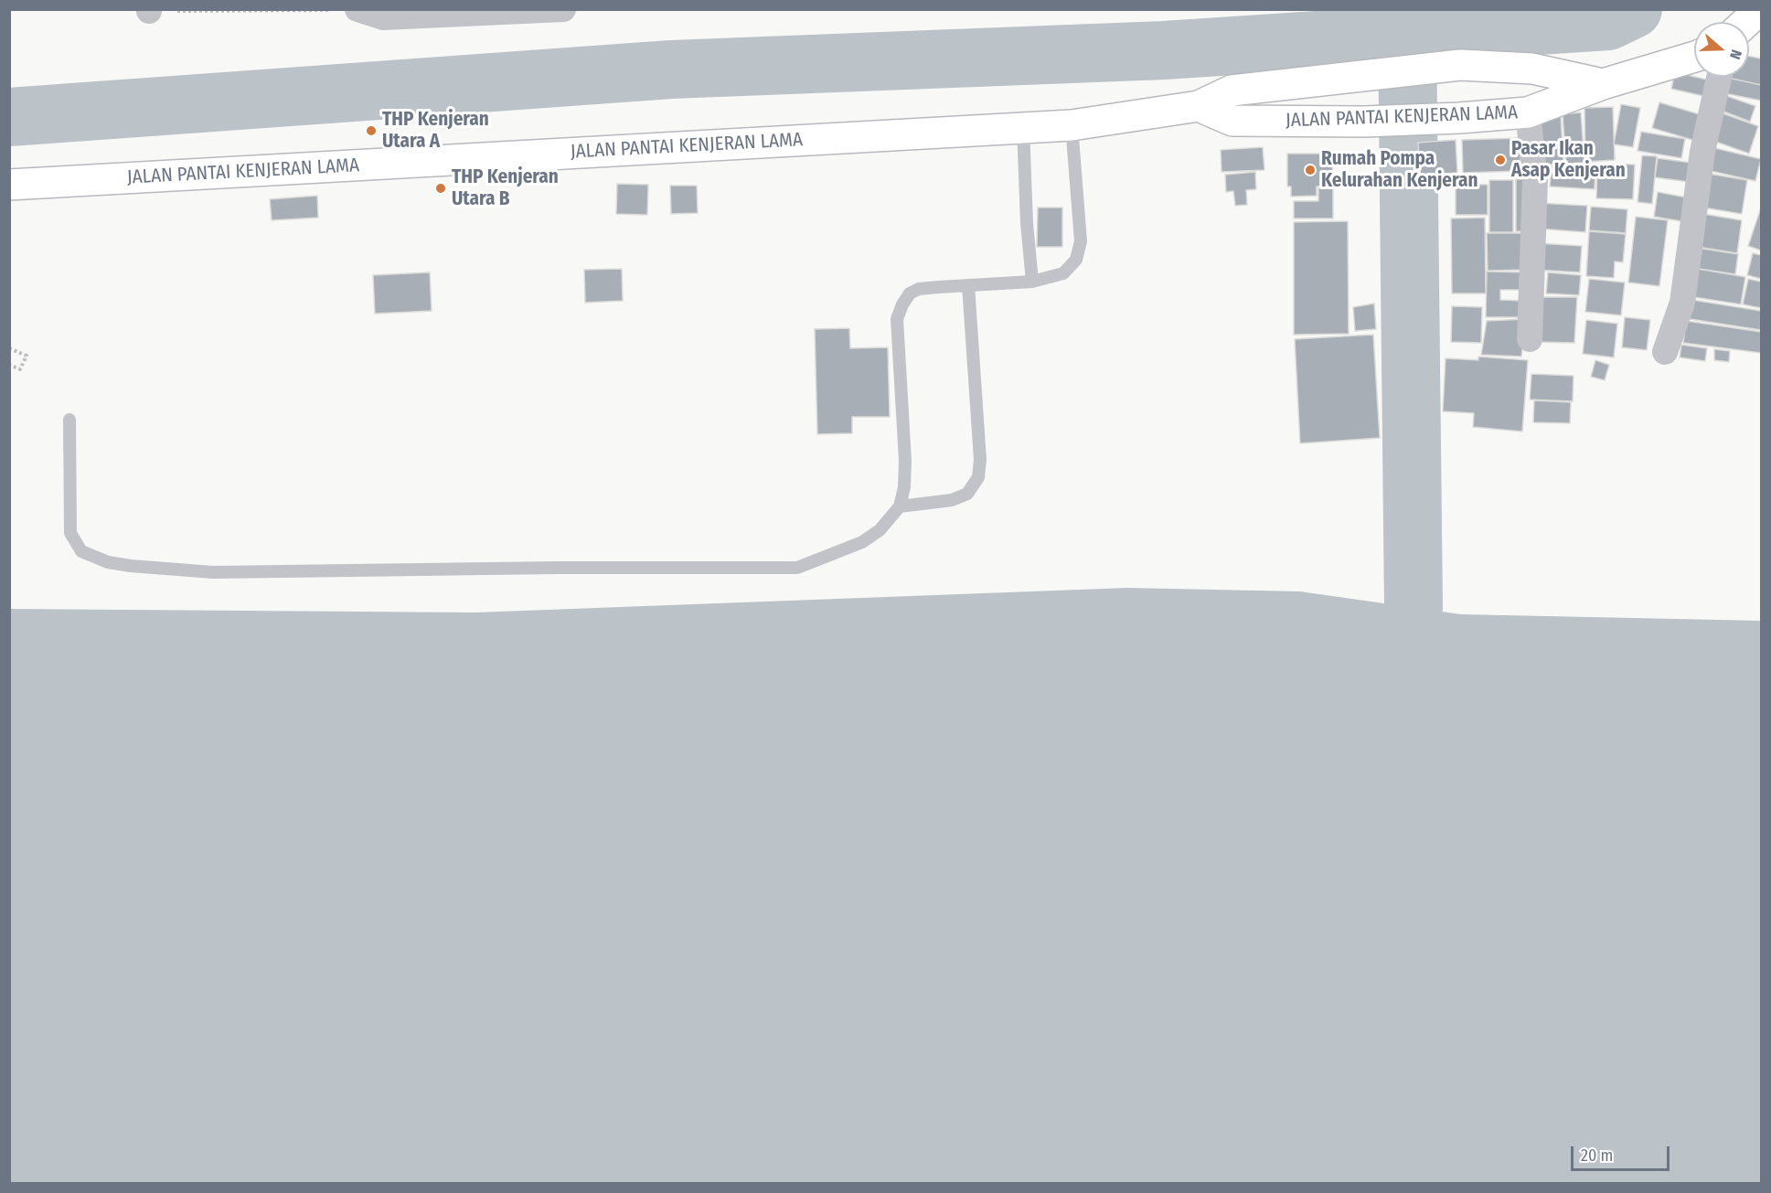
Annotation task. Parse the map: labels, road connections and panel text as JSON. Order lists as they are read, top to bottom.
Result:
{
  "streets": {
    "main road": ["JALAN PANTAI KENJERAN LAMA"]
  },
  "places": [
    "THP Kenjeran Utara A",
    "Pasar Ikan Asap Kenjeran",
    "Rumah Pompa Kelurahan Kenjeran",
    "THP Kenjeran Utara B"
  ],
  "scale_bar": "20 m",
  "north": "right"
}
